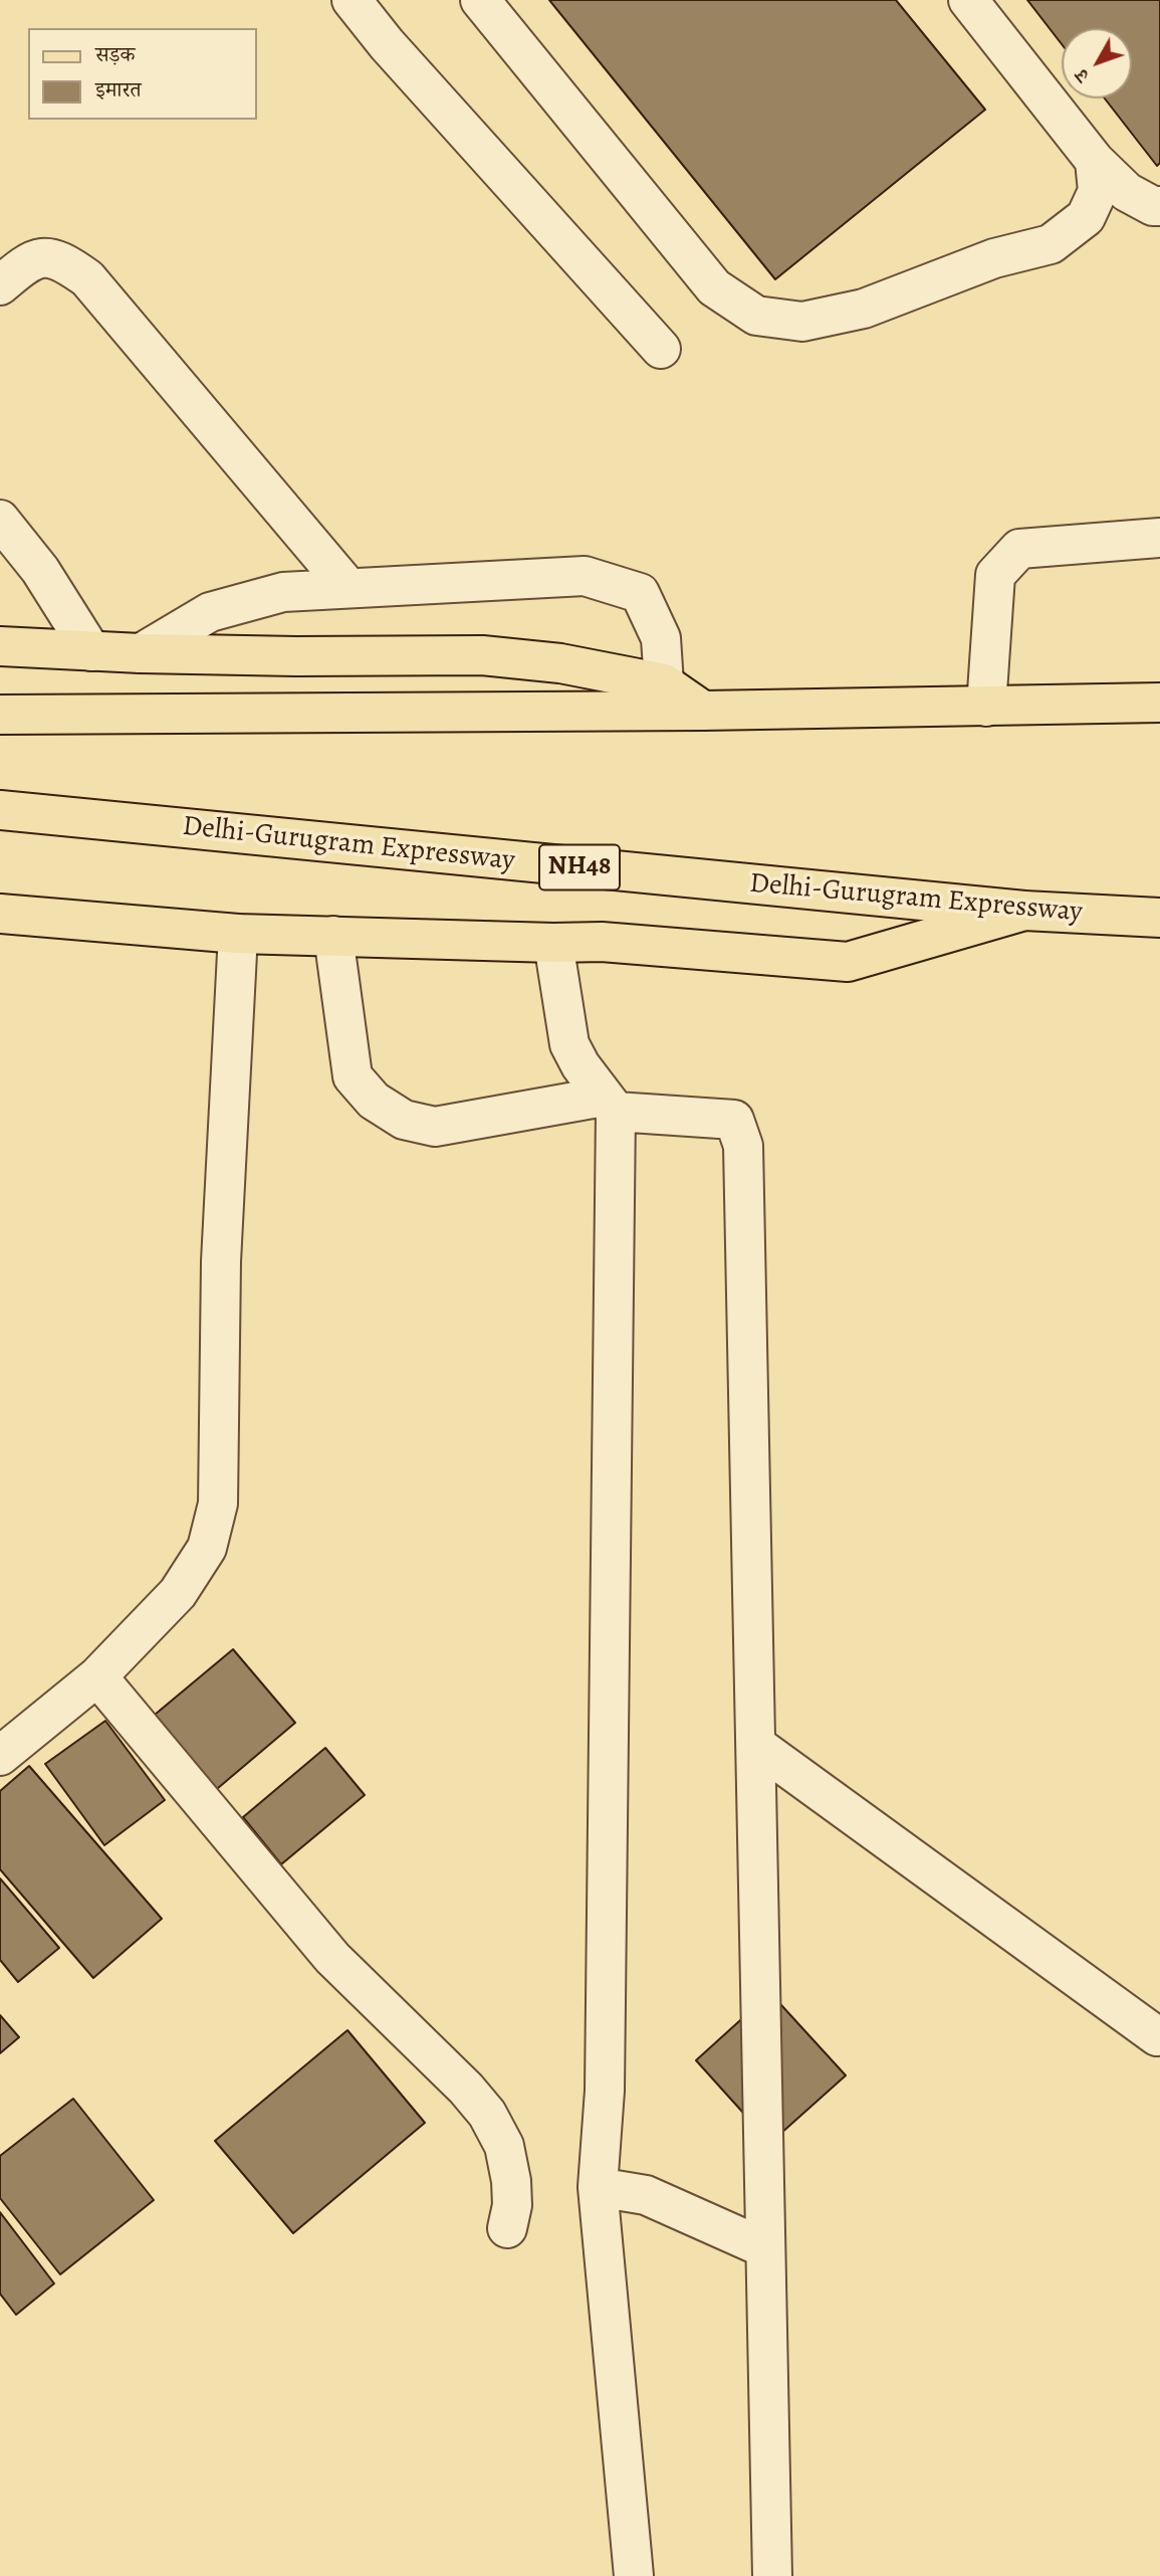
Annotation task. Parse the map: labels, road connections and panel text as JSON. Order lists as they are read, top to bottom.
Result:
{
  "streets": {
    "main road": ["Delhi-Gurugram Expressway", "NH48"]
  },
  "legend": ["सड़क", "इमारत"],
  "north": "bottom left"
}
